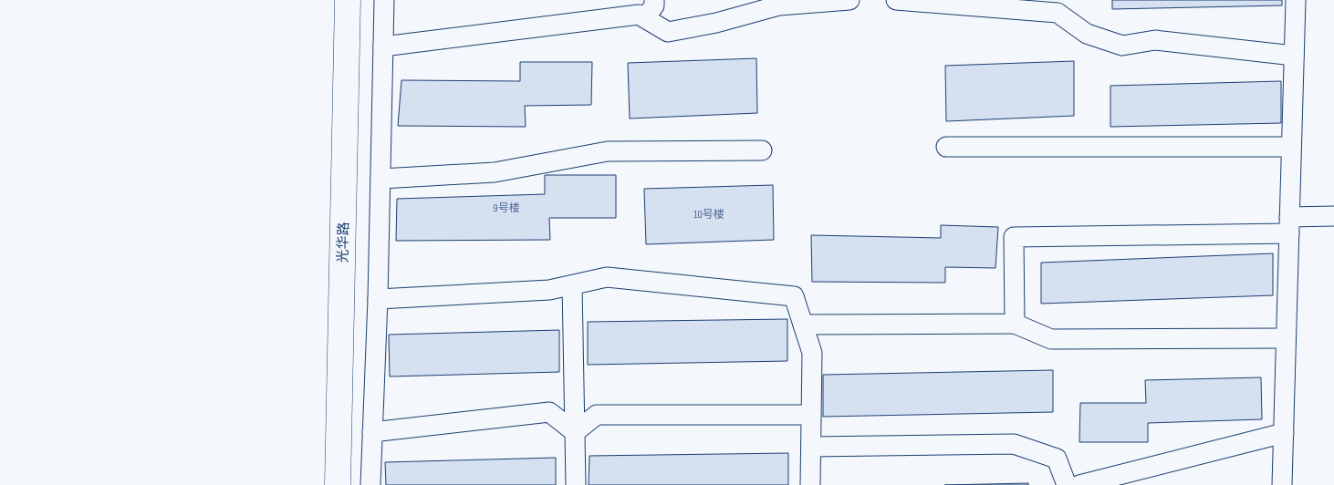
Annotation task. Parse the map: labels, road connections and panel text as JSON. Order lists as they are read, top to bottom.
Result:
{
  "streets": {
    "street": ["光华路"]
  },
  "house_numbers": ["9号楼", "10号楼"]
}
